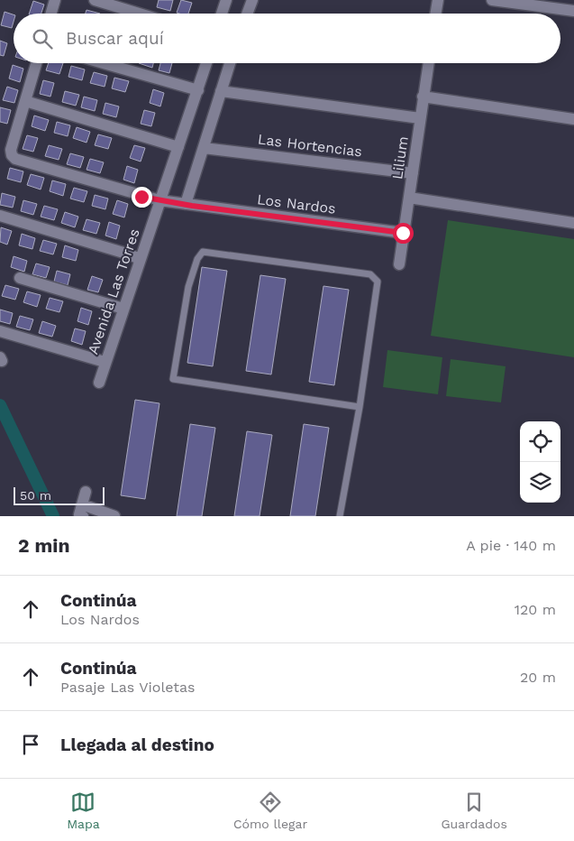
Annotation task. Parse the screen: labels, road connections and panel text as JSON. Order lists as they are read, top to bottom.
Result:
{
  "streets": {
    "street": [
      "Las Hortencias",
      "Lilium",
      "Los Nardos",
      "Avenida Las Torres"
    ]
  },
  "crossings": [
    ["Las Hortencias", "Lilium"],
    ["Lilium", "Los Nardos"],
    ["Los Nardos", "Avenida Las Torres"]
  ],
  "scale_bar": "50 m",
  "page": {
    "search": "Buscar aquí",
    "scale": "50 m",
    "heading": ["2 min", "A pie · 140 m"],
    "list": [
      ["Continúa", "Los Nardos", "120 m"],
      ["Continúa", "Pasaje Las Violetas", "20 m"],
      "Llegada al destino"
    ],
    "nav": ["Mapa", "Cómo llegar", "Guardados"]
  }
}
